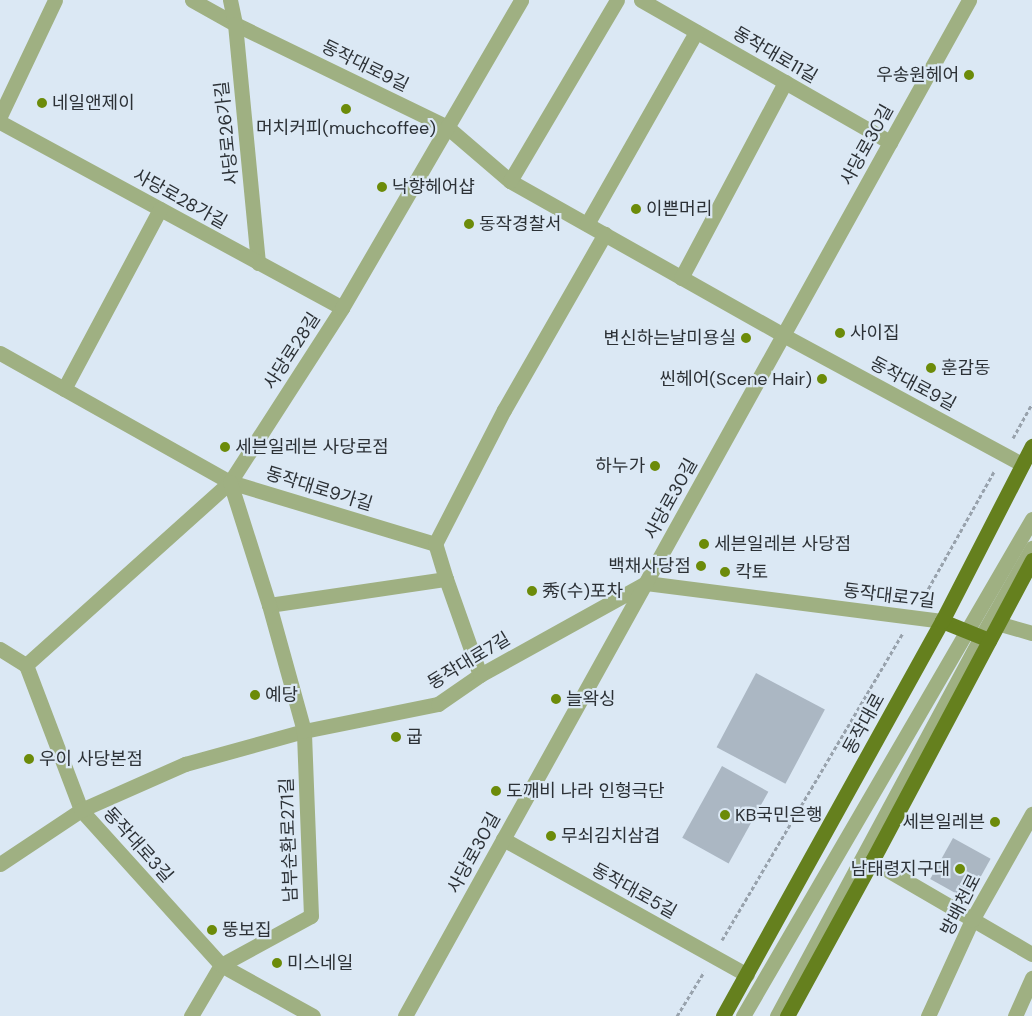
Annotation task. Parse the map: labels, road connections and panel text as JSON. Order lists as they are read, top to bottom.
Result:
{
  "streets": {
    "main road": ["동작대로"],
    "street": [
      "동작대로11길",
      "동작대로9길",
      "사당로26가길",
      "사당로30길",
      "사당로28가길",
      "사당로28길",
      "동작대로9가길",
      "동작대로7길",
      "남부순환로271길",
      "동작대로3길",
      "동작대로5길",
      "방배천로"
    ]
  },
  "crossings": [
    ["동작대로11길", "사당로30길"],
    ["동작대로9길", "사당로26가길"],
    ["동작대로9길", "사당로30길"],
    ["동작대로9길", "사당로28길"],
    ["동작대로9길", "동작대로"],
    ["사당로26가길", "사당로28가길"],
    ["사당로30길", "동작대로7길"],
    ["사당로30길", "동작대로5길"],
    ["사당로28가길", "사당로28길"],
    ["사당로28길", "동작대로9가길"],
    ["사당로28길", "남부순환로271길"],
    ["사당로28길", "동작대로3길"],
    ["동작대로9가길", "남부순환로271길"],
    ["동작대로7길", "동작대로"],
    ["동작대로7길", "남부순환로271길"],
    ["동작대로7길", "동작대로3길"],
    ["동작대로", "동작대로5길"],
    ["남부순환로271길", "동작대로3길"]
  ],
  "places": [
    "우송원헤어",
    "네일앤제이",
    "머치커피(muchcoffee)",
    "낙향헤어샵",
    "이쁜머리",
    "동작경찰서",
    "사이집",
    "변신하는날미용실",
    "훈감동",
    "씬헤어(Scene Hair)",
    "세븐일레븐 사당로점",
    "하누가",
    "세븐일레븐 사당점",
    "백채사당점",
    "칵토",
    "秀(수)포차",
    "예당",
    "늘왁싱",
    "굽",
    "우이 사당본점",
    "도깨비 나라 인형극단",
    "KB국민은행",
    "세븐일레븐",
    "무쇠김치삼겹",
    "남태령지구대",
    "뚱보집",
    "미스네일"
  ]
}
